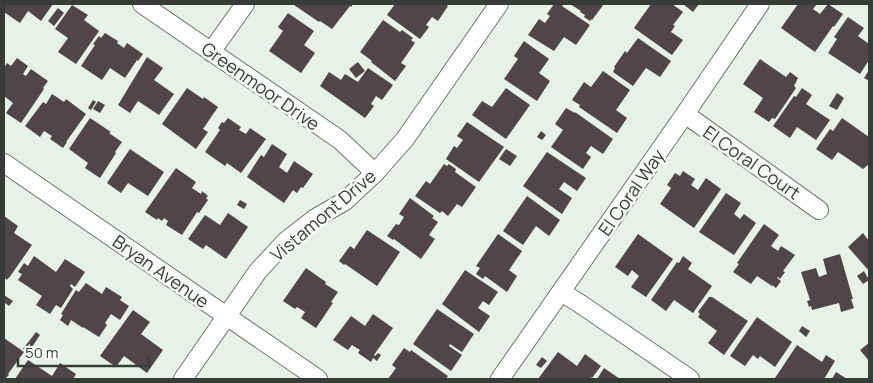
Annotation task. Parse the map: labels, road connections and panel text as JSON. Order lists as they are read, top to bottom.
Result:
{
  "streets": {
    "street": [
      "Greenmoor Drive",
      "El Coral Court",
      "El Coral Way",
      "Vistamont Drive",
      "Bryan Avenue"
    ]
  },
  "crossings": [
    ["Greenmoor Drive", "Vistamont Drive"],
    ["El Coral Court", "El Coral Way"],
    ["Vistamont Drive", "Bryan Avenue"]
  ],
  "scale_bar": "50 m"
}
